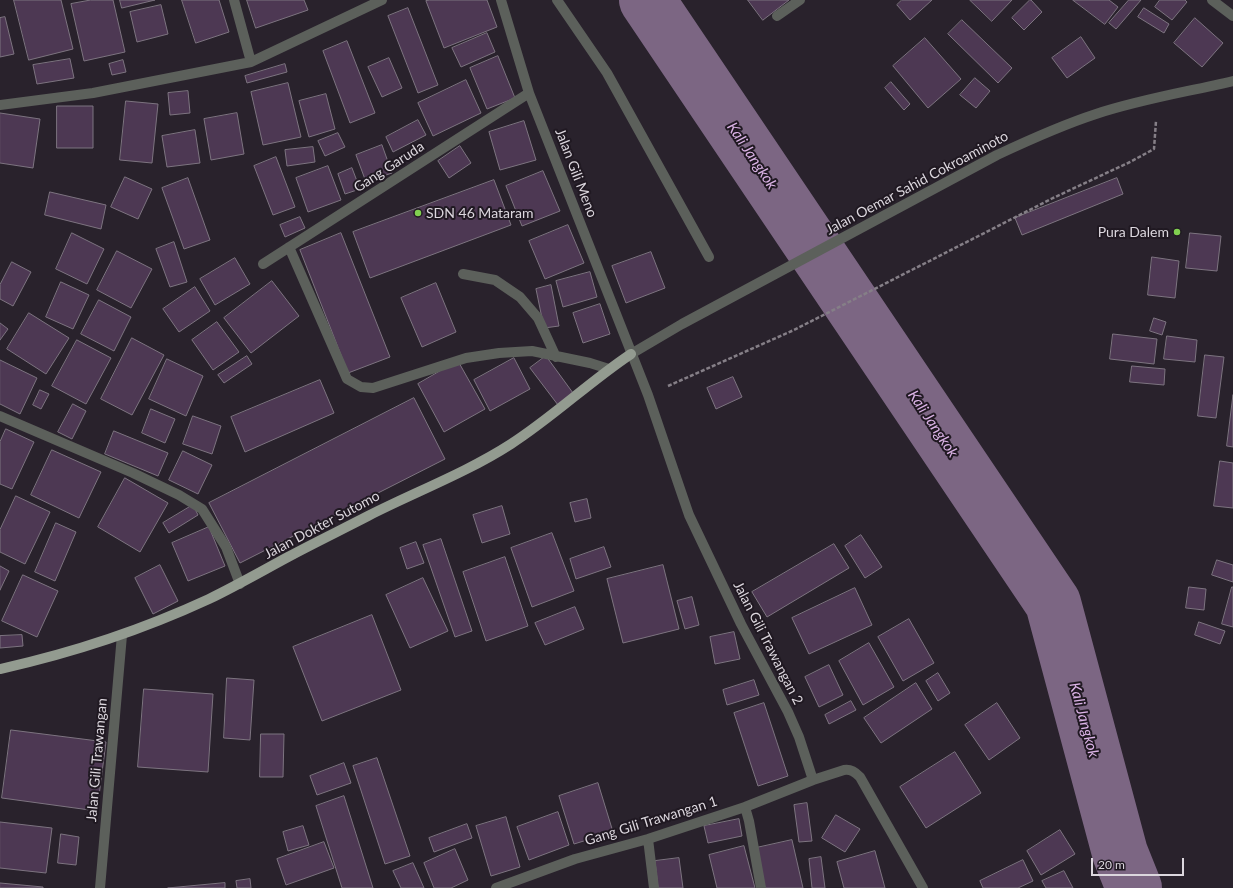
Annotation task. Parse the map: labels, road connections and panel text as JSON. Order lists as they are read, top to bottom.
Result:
{
  "streets": {
    "main road": ["Jalan Dokter Sutomo"],
    "street": [
      "Gang Garuda",
      "Jalan Gili Meno",
      "Jalan Oemar Sahid Cokroaminoto",
      "Jalan Gili Trawangan 2",
      "Jalan Gili Trawangan",
      "Gang Gili Trawangan 1"
    ]
  },
  "crossings": [
    ["Gang Garuda", "Jalan Gili Meno"],
    ["Jalan Gili Meno", "Jalan Oemar Sahid Cokroaminoto"],
    ["Jalan Gili Meno", "Jalan Dokter Sutomo"],
    ["Jalan Gili Meno", "Jalan Gili Trawangan 2"],
    ["Jalan Oemar Sahid Cokroaminoto", "Jalan Dokter Sutomo"],
    ["Jalan Oemar Sahid Cokroaminoto", "Jalan Gili Trawangan 2"],
    ["Jalan Dokter Sutomo", "Jalan Gili Trawangan 2"],
    ["Jalan Dokter Sutomo", "Jalan Gili Trawangan"],
    ["Jalan Gili Trawangan 2", "Gang Gili Trawangan 1"]
  ],
  "water": ["Kali Jangkok"],
  "places": ["SDN 46 Mataram", "Pura Dalem"],
  "scale_bar": "20 m"
}
